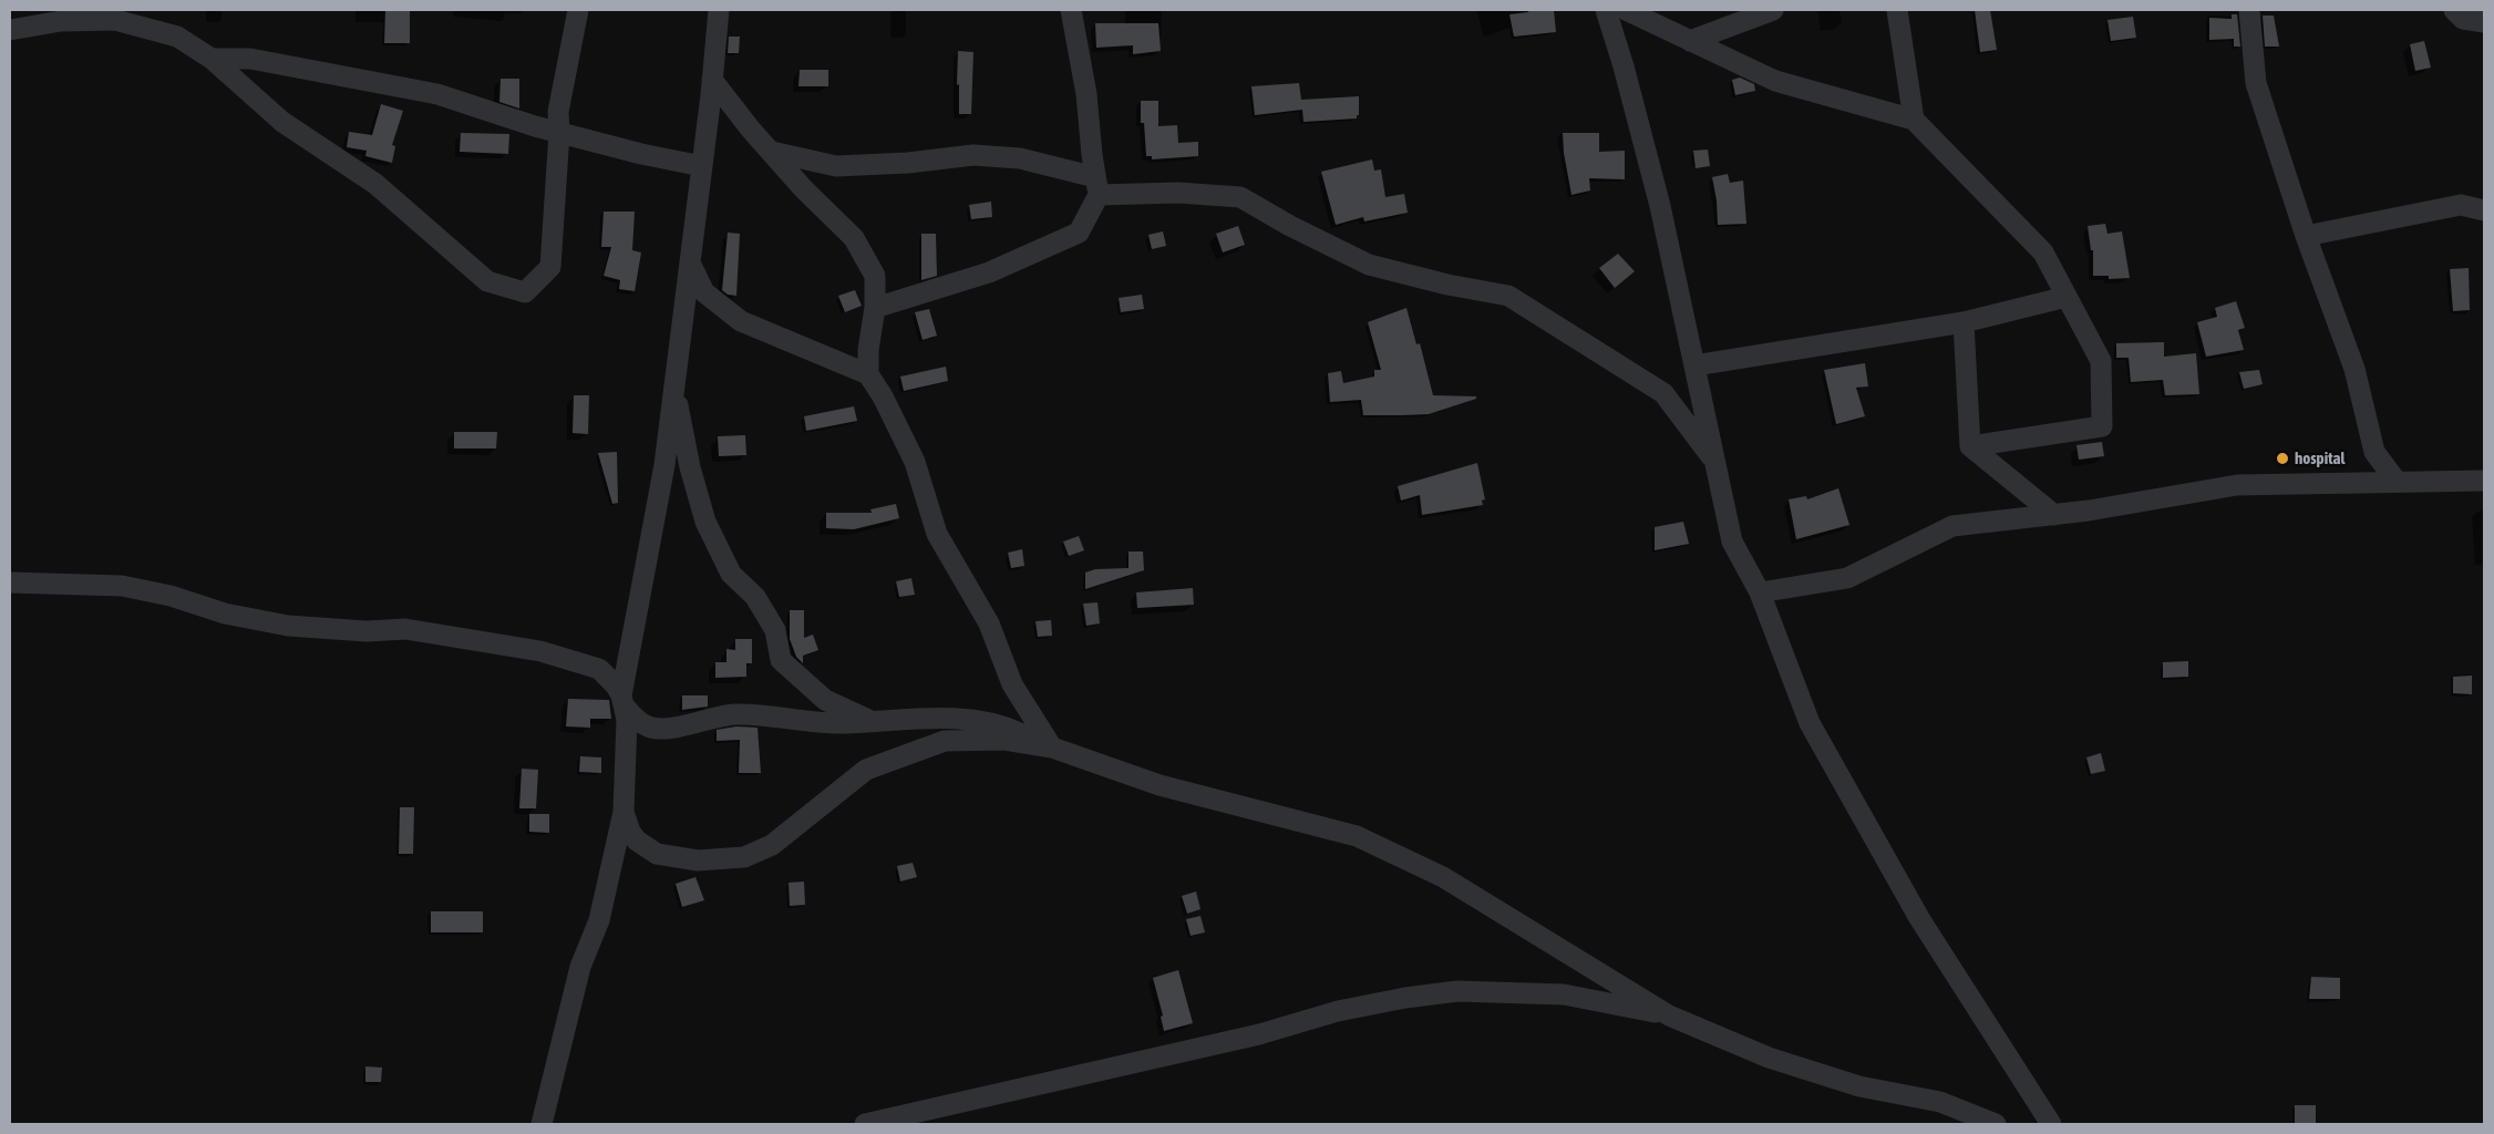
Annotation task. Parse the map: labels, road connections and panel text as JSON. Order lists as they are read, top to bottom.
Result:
{
  "places": ["hospital"]
}
